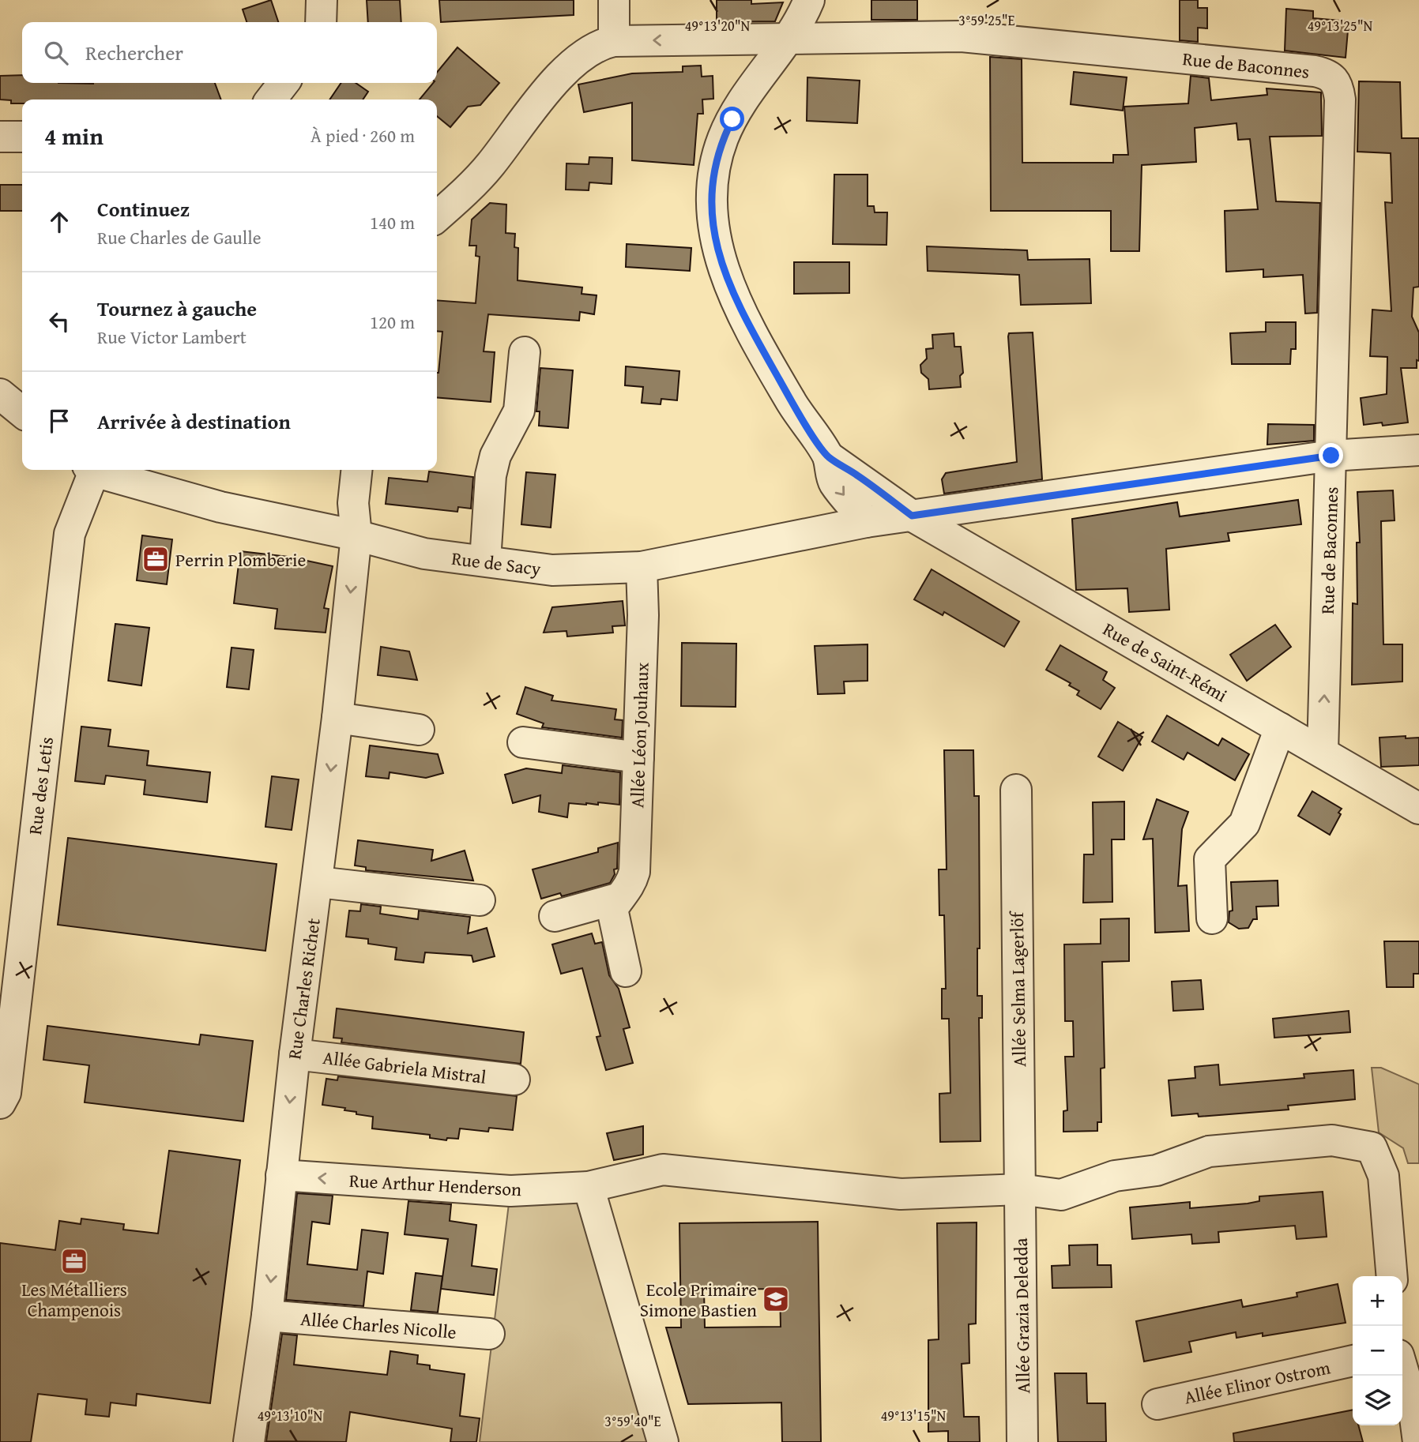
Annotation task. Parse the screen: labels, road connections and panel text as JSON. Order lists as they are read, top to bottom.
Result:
{
  "streets": {
    "street": [
      "Rue de Baconnes",
      "Rue de Sacy",
      "Rue de Saint-Rémi",
      "Allée Léon Jouhaux",
      "Rue des Letis",
      "Rue Charles Richet",
      "Allée Selma Lagerlöf",
      "Allée Gabriela Mistral",
      "Rue Arthur Henderson",
      "Allée Grazia Deledda",
      "Allée Charles Nicolle",
      "Allée Elinor Ostrom"
    ]
  },
  "crossings": [
    ["Rue de Baconnes", "Rue de Sacy"],
    ["Rue de Baconnes", "Rue de Saint-Rémi"],
    ["Rue de Sacy", "Rue de Saint-Rémi"],
    ["Rue de Sacy", "Allée Léon Jouhaux"],
    ["Rue de Sacy", "Rue Charles Richet"],
    ["Rue Charles Richet", "Allée Gabriela Mistral"],
    ["Rue Charles Richet", "Rue Arthur Henderson"],
    ["Rue Charles Richet", "Allée Charles Nicolle"],
    ["Allée Selma Lagerlöf", "Rue Arthur Henderson"],
    ["Allée Selma Lagerlöf", "Allée Grazia Deledda"],
    ["Rue Arthur Henderson", "Allée Grazia Deledda"]
  ],
  "one_way": ["Rue Charles Richet"],
  "places": {
    "office": ["Perrin Plomberie", "Les Métalliers Champenois"],
    "school or university": ["Ecole Primaire Simone Bastien"]
  },
  "page": {
    "search": "Rechercher",
    "heading": ["4 min", "À pied · 260 m"],
    "list": [
      ["Continuez", "Rue Charles de Gaulle", "140 m"],
      ["Tournez à gauche", "Rue Victor Lambert", "120 m"],
      "Arrivée à destination"
    ],
    "map_buttons": ["+", "−"]
  },
  "coordinates": [
    "3°59'25\"E",
    "49°13'20\"N",
    "49°13'25\"N",
    "49°13'10\"N",
    "49°13'15\"N",
    "3°59'40\"E"
  ]
}
